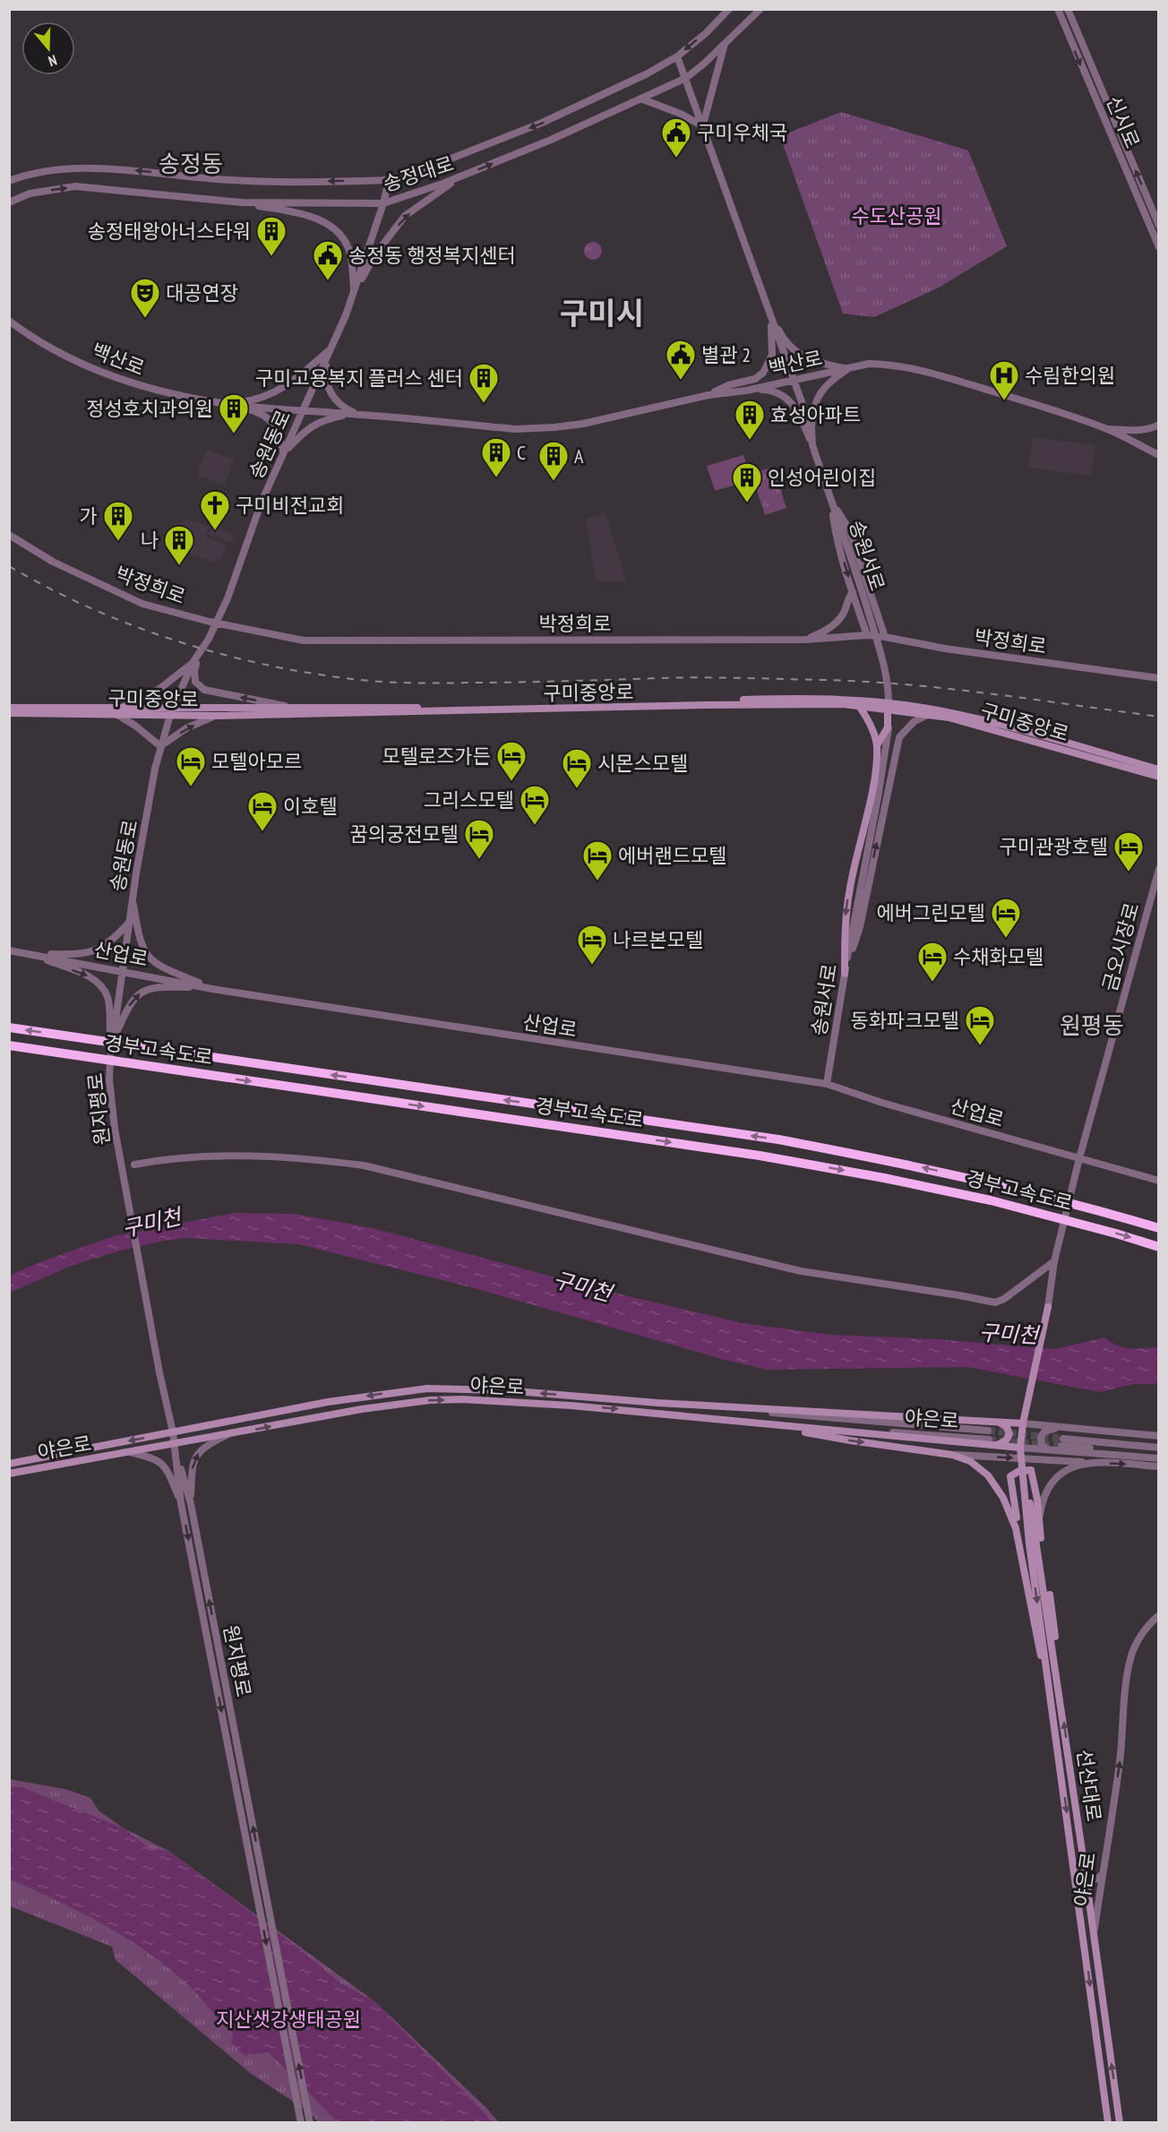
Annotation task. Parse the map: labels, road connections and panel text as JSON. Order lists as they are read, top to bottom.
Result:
{
  "streets": {
    "highway": ["경부고속도로"],
    "main road": ["구미중앙로", "야은로", "선산대로"],
    "street": [
      "신시로",
      "송정대로",
      "백산로",
      "송원동로",
      "송원서로",
      "박정희로",
      "금오시장로",
      "산업로",
      "원지평로"
    ]
  },
  "crossings": [
    ["송정대로", "송원동로"],
    ["송정대로", "송원서로"],
    ["백산로", "송원동로"],
    ["백산로", "송원서로"],
    ["송원동로", "구미중앙로"],
    ["송원동로", "산업로"],
    ["송원동로", "원지평로"],
    ["송원서로", "산업로"],
    ["금오시장로", "산업로"],
    ["산업로", "원지평로"],
    ["원지평로", "야은로"],
    ["야은로", "선산대로"]
  ],
  "districts": ["송정동", "구미시", "원평동"],
  "water": ["구미천"],
  "parks": ["수도산공원", "지산샛강생태공원"],
  "places": {
    "public building": ["구미우체국", "송정동 행정복지센터", "별관 2"],
    "building": [
      "송정태왕아너스타워",
      "구미고용복지 플러스 센터",
      "정성호치과의원",
      "효성아파트",
      "C",
      "A",
      "인성어린이집",
      "가",
      "나"
    ],
    "theatre": ["대공연장"],
    "hospital": ["수림한의원"],
    "church": ["구미비전교회"],
    "hotel": [
      "모텔로즈가든",
      "모텔아모르",
      "시몬스모텔",
      "그리스모텔",
      "이호텔",
      "꿈의궁전모텔",
      "구미관광호텔",
      "에버랜드모텔",
      "에버그린모텔",
      "나르본모텔",
      "수채화모텔",
      "동화파크모텔"
    ]
  },
  "north": "bottom"
}
